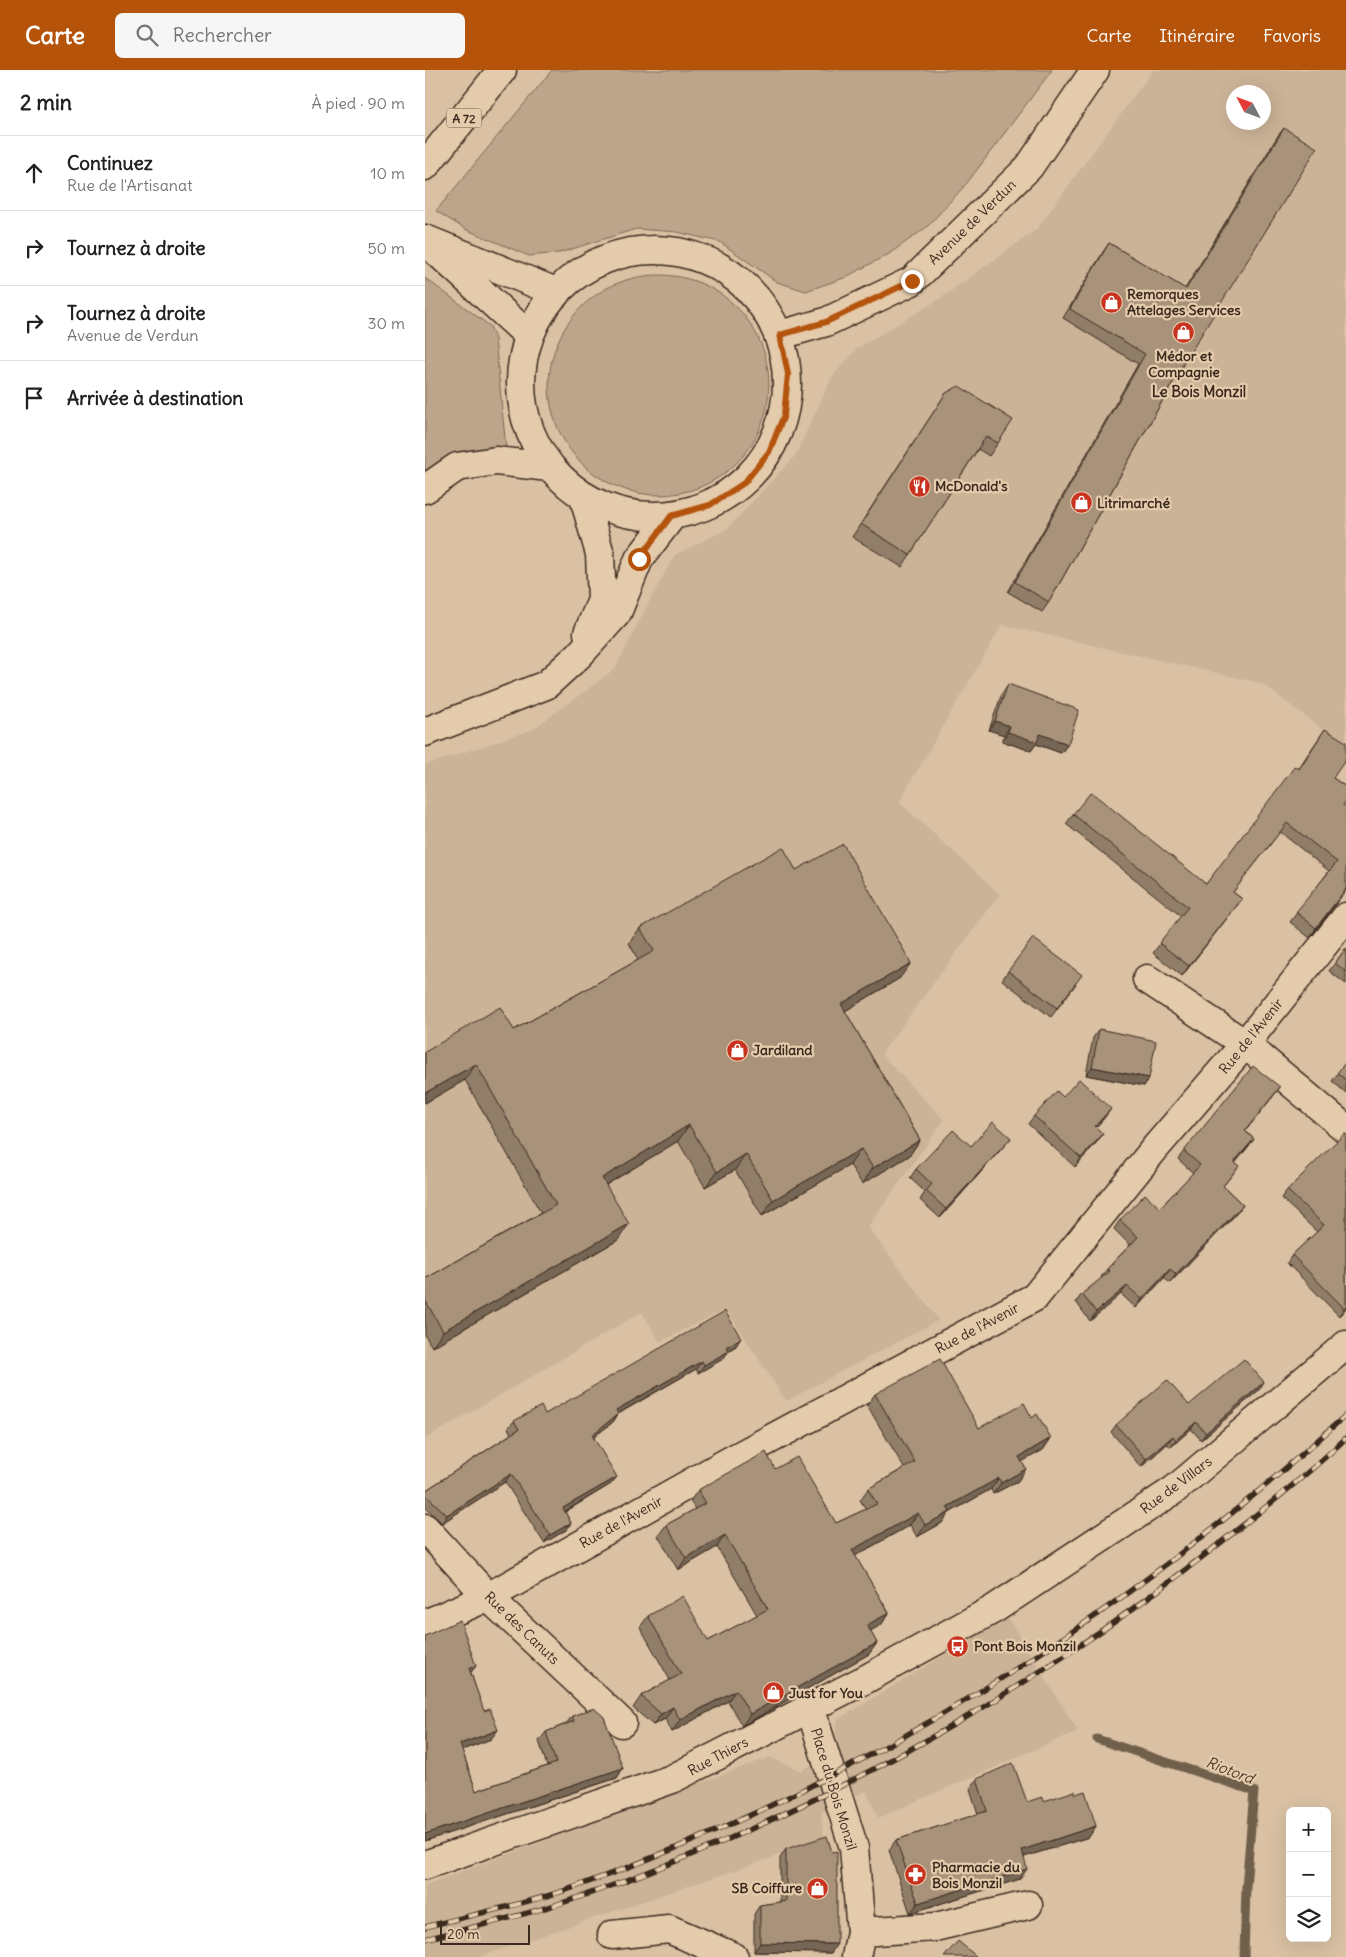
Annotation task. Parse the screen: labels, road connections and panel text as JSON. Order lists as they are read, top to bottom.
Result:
{
  "streets": {
    "main road": [
      "A 72",
      "Avenue de Verdun",
      "Rue de l'Avenir",
      "Rue de Villars",
      "Rue des Canuts",
      "Rue Thiers",
      "Place du Bois Monzil"
    ]
  },
  "crossings": [
    ["Rue de l'Avenir", "Rue des Canuts"],
    ["Rue de Villars", "Rue Thiers"],
    ["Rue Thiers", "Place du Bois Monzil"]
  ],
  "districts": ["Le Bois Monzil"],
  "water": ["Riotord"],
  "places": {
    "shop": [
      "Remorques Attelages Services",
      "Médor et Compagnie",
      "Litrimarché",
      "Jardiland",
      "Just for You",
      "SB Coiffure"
    ],
    "restaurant": ["McDonald's"],
    "bus stop": ["Pont Bois Monzil"],
    "pharmacy": ["Pharmacie du Bois Monzil"]
  },
  "scale_bar": "20 m",
  "north": "top left",
  "page": {
    "header": "Carte",
    "search": "Rechercher",
    "nav": ["Carte", "Itinéraire", "Favoris"],
    "heading": ["2 min", "À pied · 90 m"],
    "list": [
      ["Continuez", "Rue de l'Artisanat", "10 m"],
      ["Tournez à droite", "50 m"],
      ["Tournez à droite", "Avenue de Verdun", "30 m"],
      "Arrivée à destination"
    ],
    "map_buttons": ["+", "−"],
    "scale": "20 m"
  }
}
